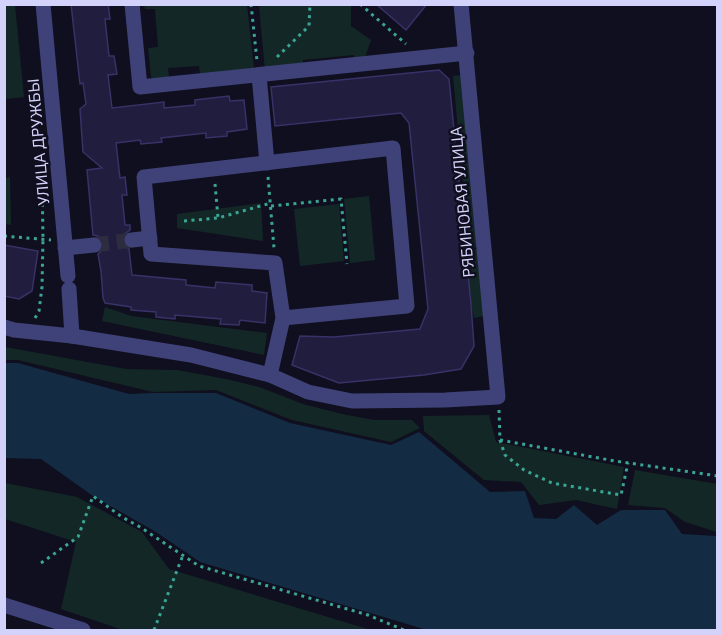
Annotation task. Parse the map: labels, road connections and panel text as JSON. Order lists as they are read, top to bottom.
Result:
{
  "streets": {
    "street": ["УЛИЦА ДРУЖБЫ", "РЯБИНОВАЯ УЛИЦА"]
  }
}
